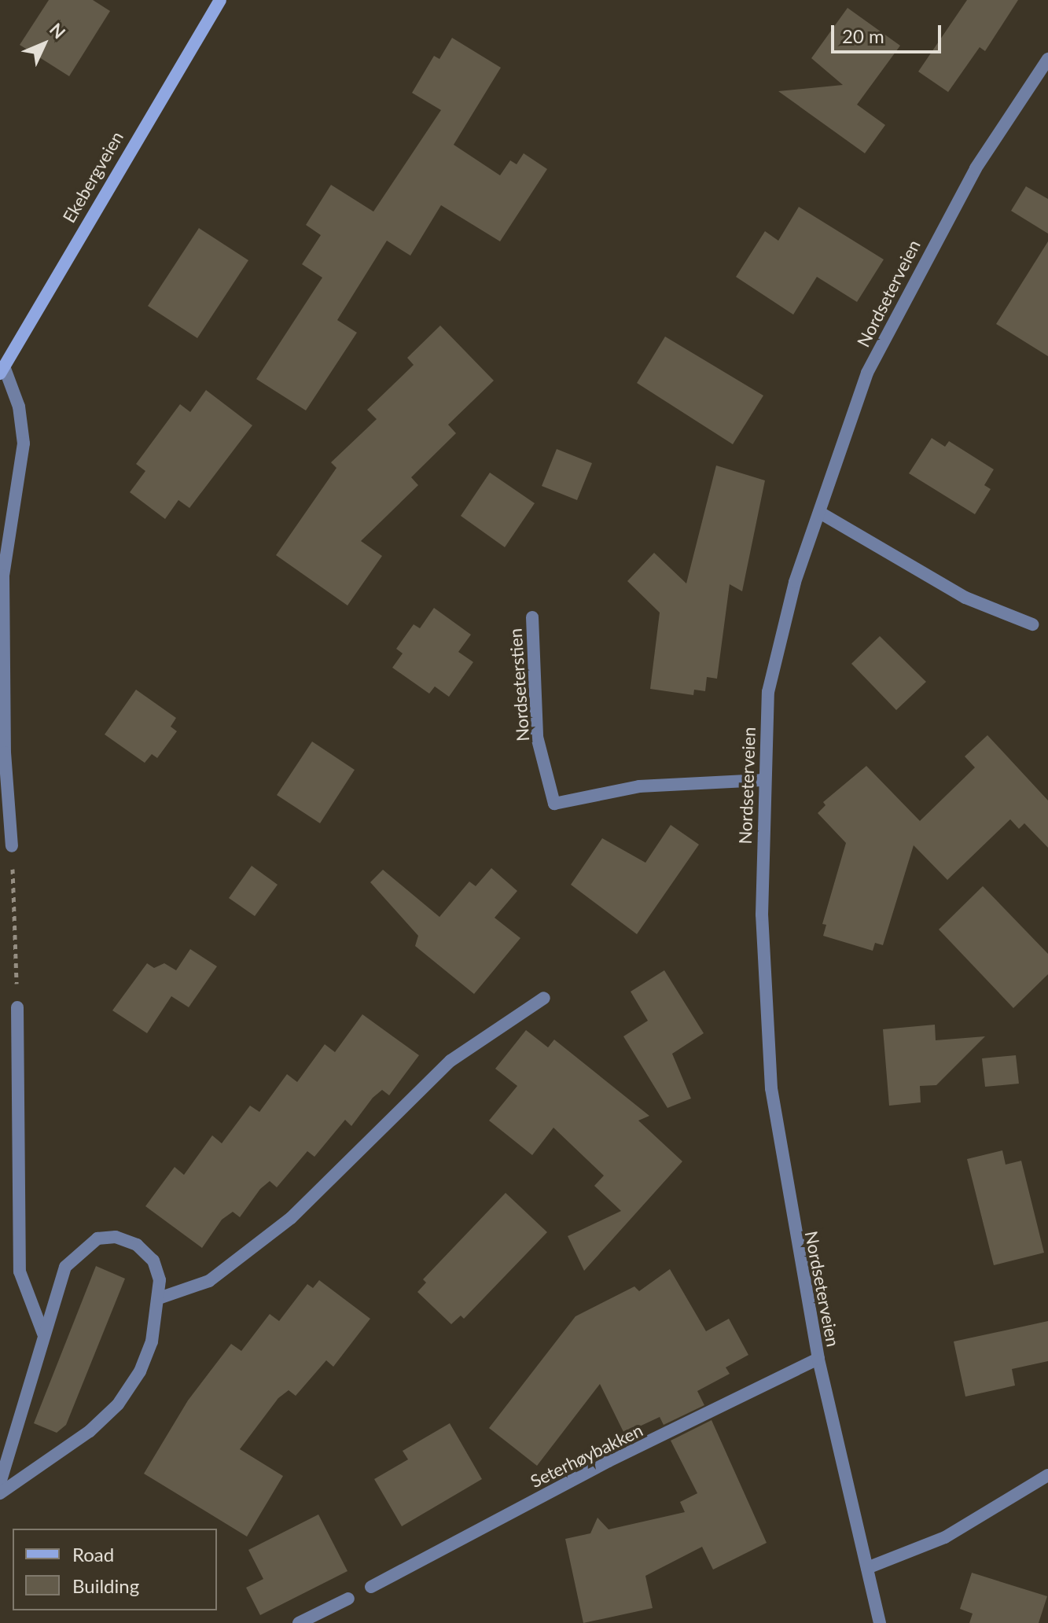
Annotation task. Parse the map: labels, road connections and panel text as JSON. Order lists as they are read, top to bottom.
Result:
{
  "streets": {
    "main road": ["Ekebergveien"],
    "street": ["Nordseterveien", "Nordseterstien", "Seterhøybakken"]
  },
  "crossings": [
    ["Nordseterveien", "Nordseterstien"],
    ["Nordseterveien", "Seterhøybakken"]
  ],
  "legend": ["Road", "Building"],
  "scale_bar": "20 m",
  "north": "top right"
}
